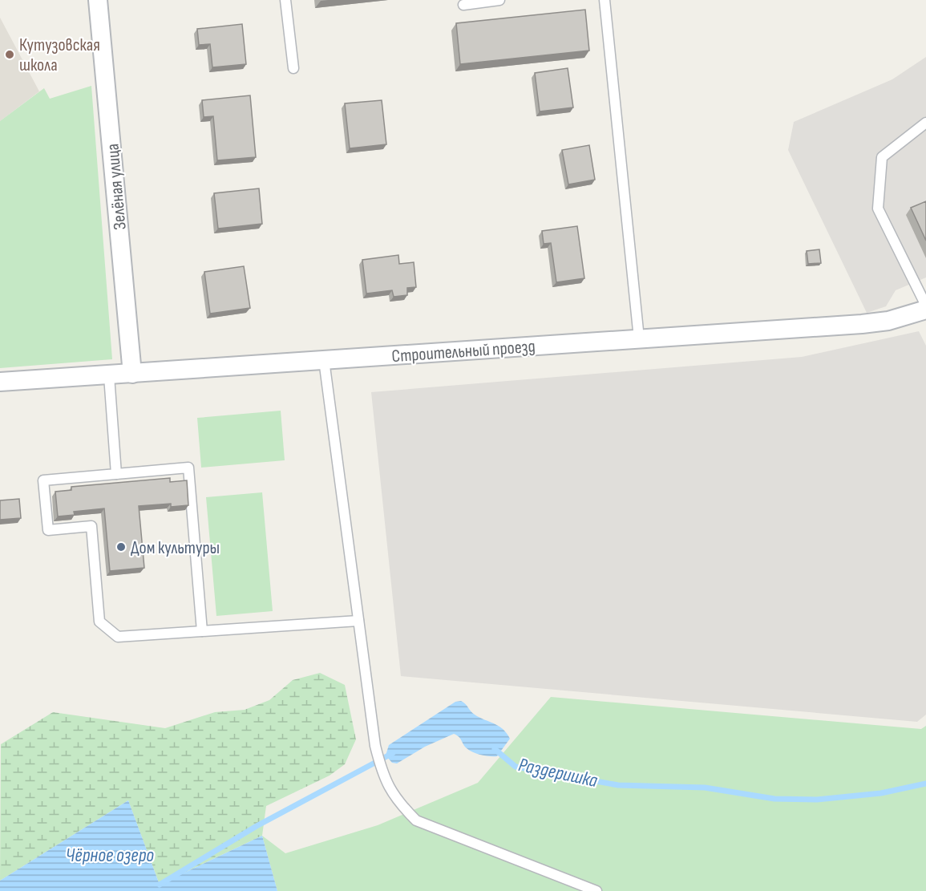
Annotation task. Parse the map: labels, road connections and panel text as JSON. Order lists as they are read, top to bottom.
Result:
{
  "streets": {
    "street": ["Зелёная улица", "Строительный проезд"]
  },
  "crossings": [
    ["Зелёная улица", "Строительный проезд"]
  ],
  "water": ["Раздеришка", "Чёрное озеро"],
  "places": ["Кутузовская школа", "Дом культуры"]
}
